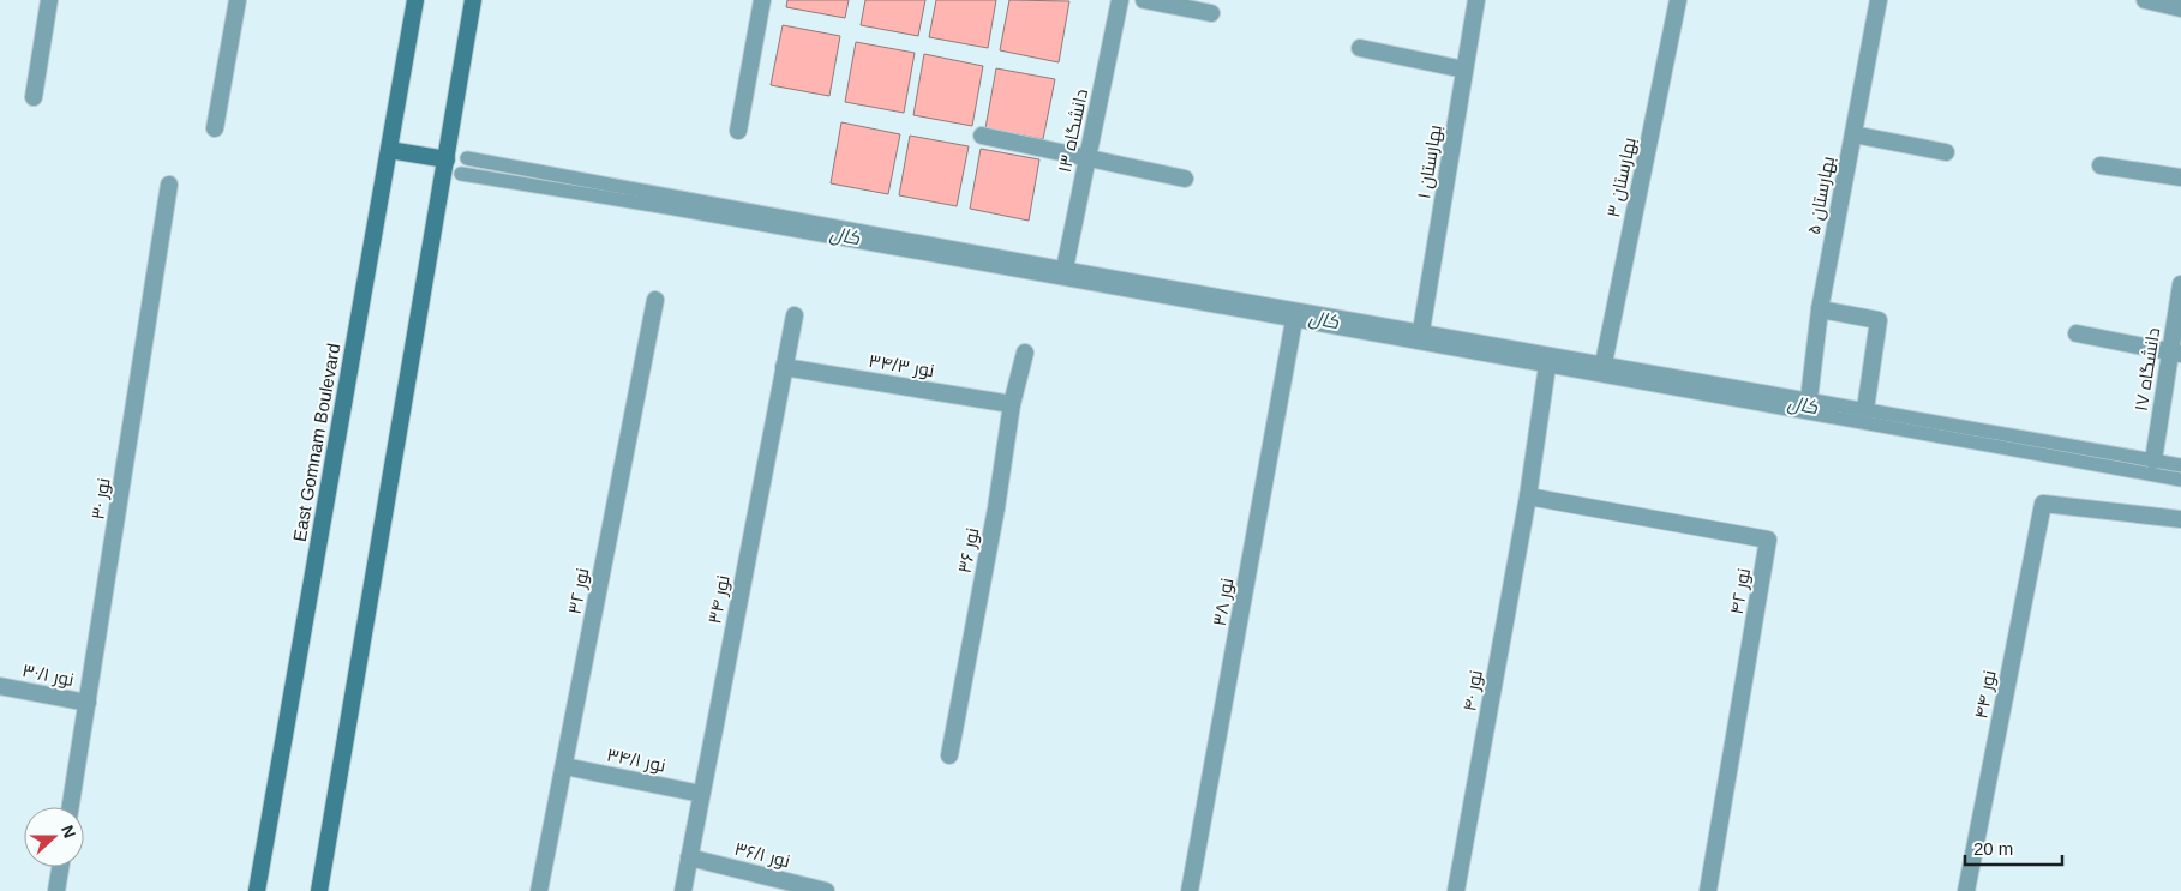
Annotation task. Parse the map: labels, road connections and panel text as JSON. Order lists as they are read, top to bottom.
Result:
{
  "streets": {
    "main road": ["East Gomnam Boulevard"],
    "street": [
      "دانشگاه ۱۳",
      "بهارستان ۱",
      "بهارستان ۳",
      "بهارستان ۵",
      "نور ۳۴/۳",
      "دانشگاه ۱۷",
      "نور ۳۰",
      "نور ۳۶",
      "نور ۳۲",
      "نور ۴۲",
      "نور ۳۴",
      "نور ۳۸",
      "نور ۳۰/۱",
      "نور ۴۰",
      "نور ۴۴",
      "نور ۳۴/۱",
      "نور ۳۶/۱"
    ]
  },
  "crossings": [
    ["نور ۳۴/۳", "نور ۳۶"],
    ["نور ۳۴/۳", "نور ۳۴"],
    ["نور ۳۰", "نور ۳۰/۱"],
    ["نور ۳۲", "نور ۳۴/۱"],
    ["نور ۴۲", "نور ۴۰"],
    ["نور ۳۴", "نور ۳۴/۱"],
    ["نور ۳۴", "نور ۳۶/۱"]
  ],
  "water": ["کال"],
  "scale_bar": "20 m",
  "north": "right"
}
